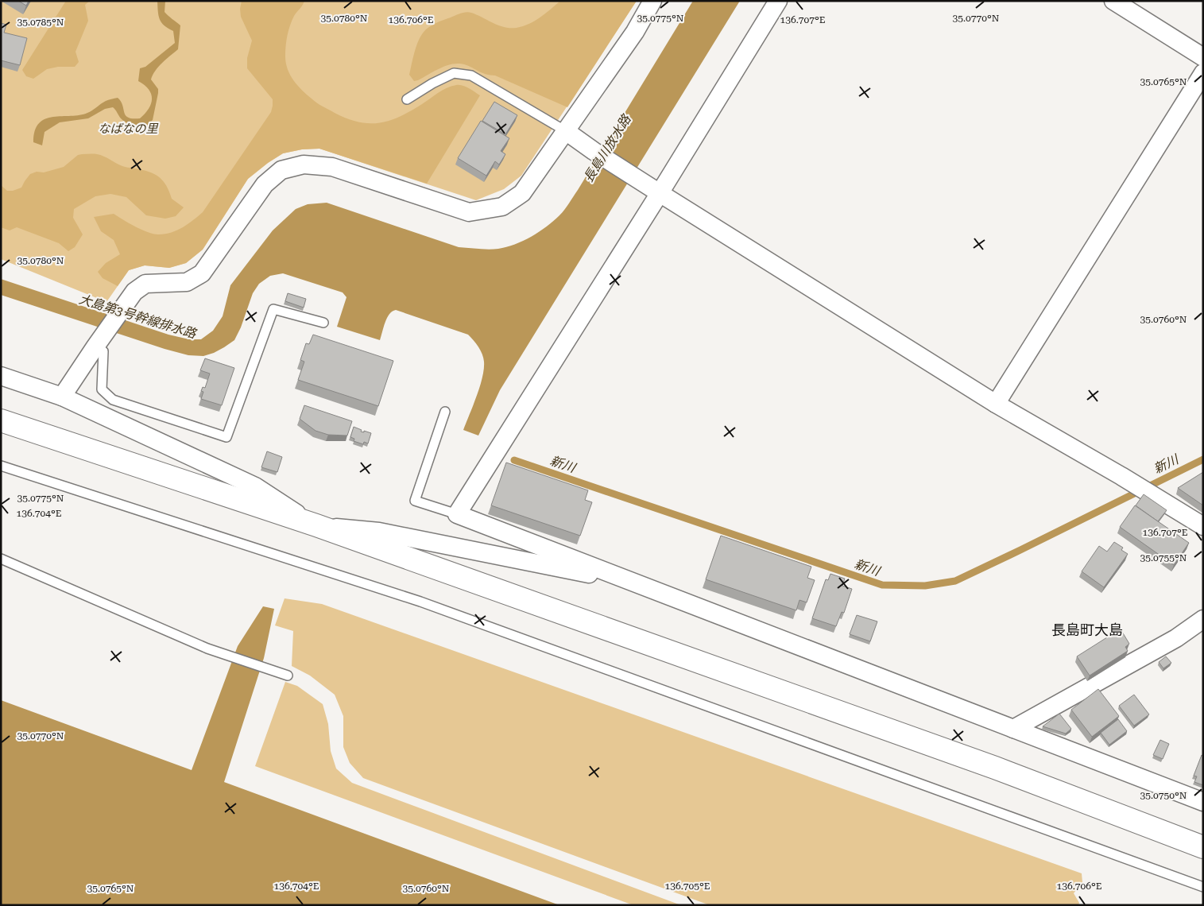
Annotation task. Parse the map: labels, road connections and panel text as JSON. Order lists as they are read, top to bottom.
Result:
{
  "districts": ["長島町大島"],
  "water": ["長島川放水路", "大島第3号幹線排水路", "新川"],
  "parks": ["なばなの里"],
  "coordinates": [
    "35.0770°N",
    "35.0780°N",
    "35.0775°N",
    "136.706°E",
    "136.707°E",
    "35.0785°N",
    "35.0765°N",
    "35.0760°N",
    "136.704°E",
    "35.0755°N",
    "35.0750°N",
    "136.705°E"
  ]
}
